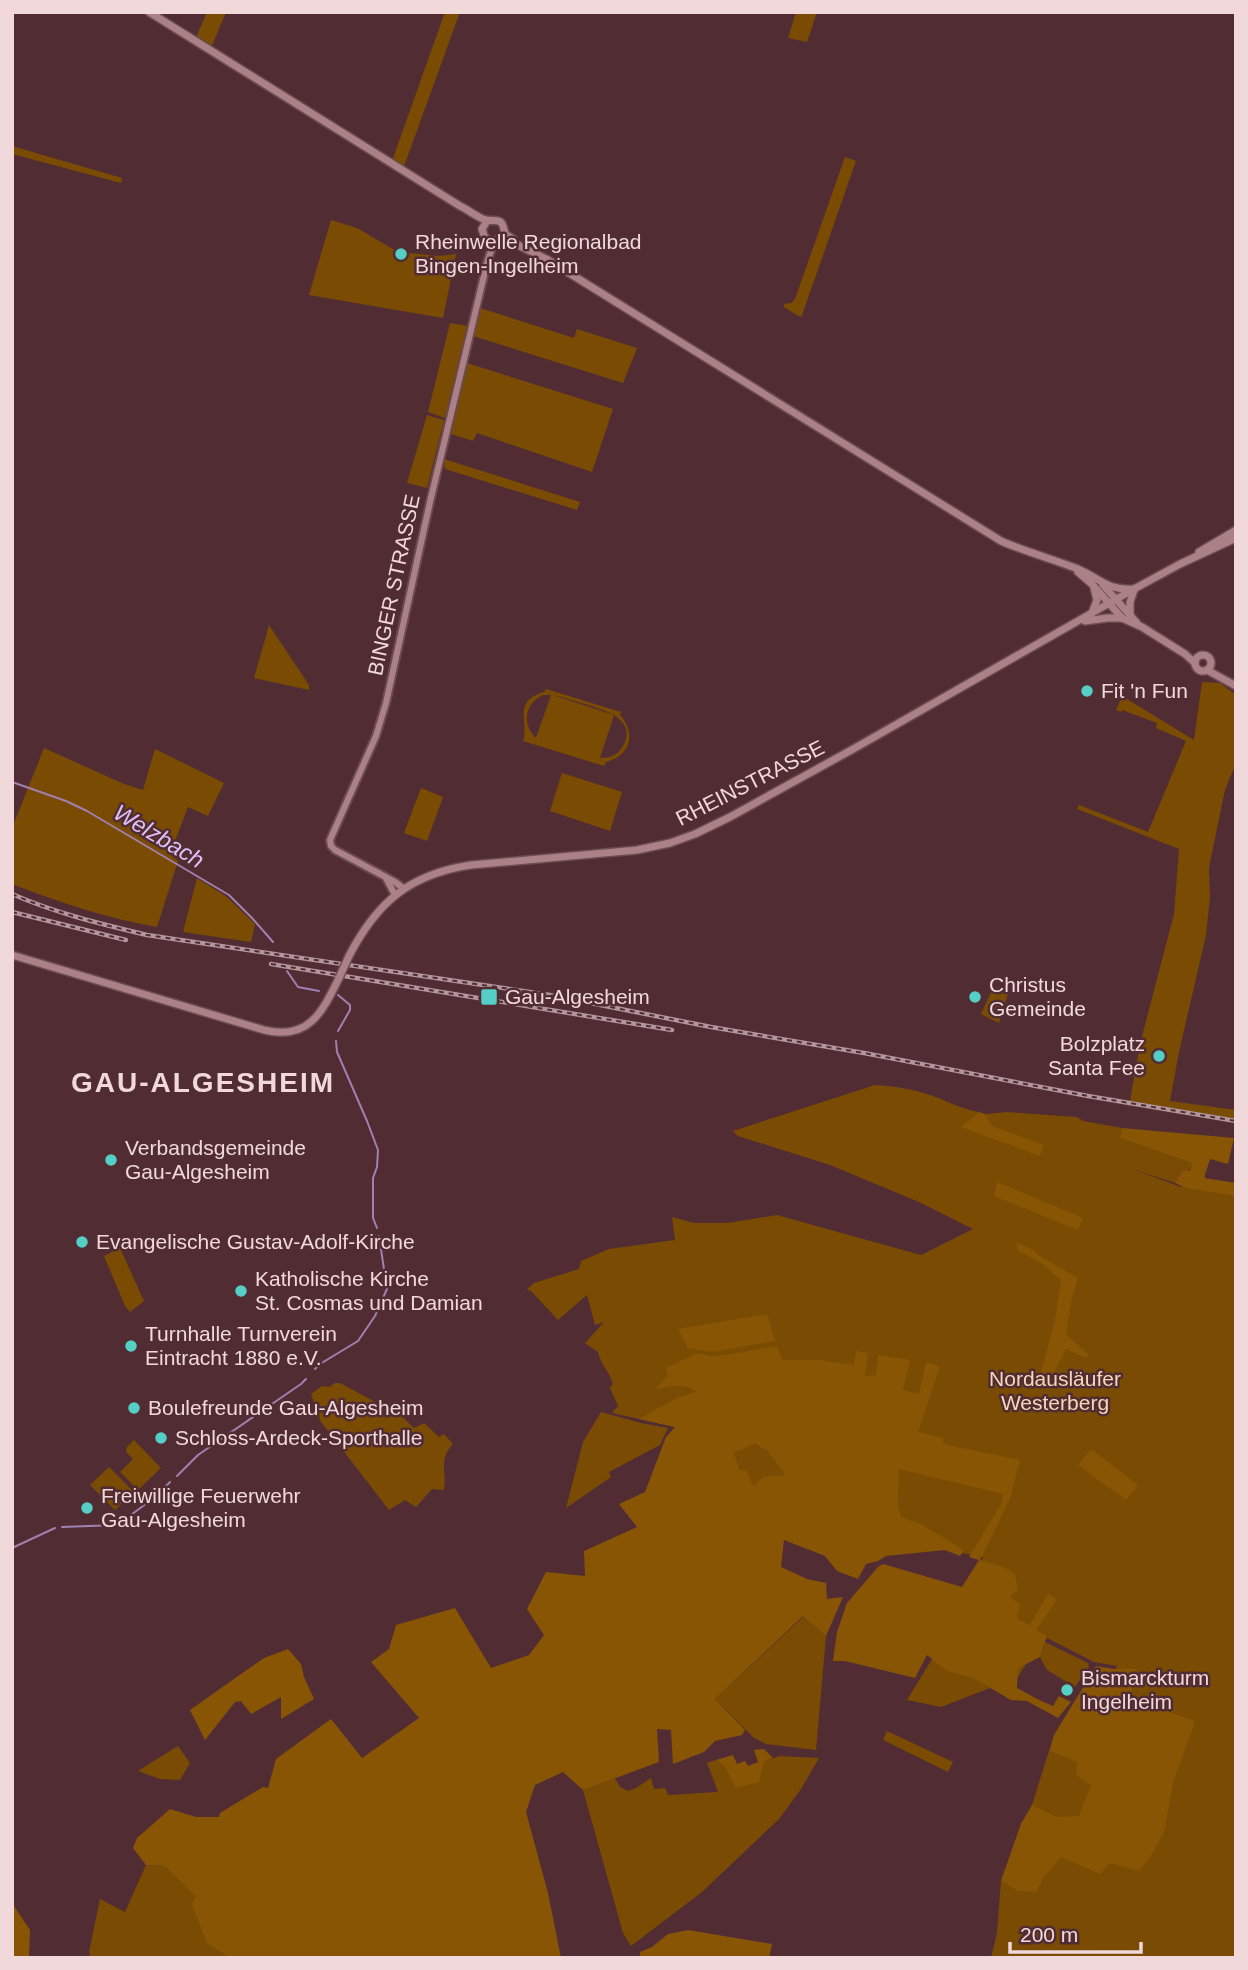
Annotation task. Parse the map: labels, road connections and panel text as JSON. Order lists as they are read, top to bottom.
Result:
{
  "streets": {
    "main road": ["RHEINSTRASSE"],
    "street": ["BINGER STRASSE"]
  },
  "crossings": [
    ["BINGER STRASSE", "RHEINSTRASSE"]
  ],
  "districts": ["GAU-ALGESHEIM"],
  "water": ["Welzbach"],
  "parks": ["Nordausläufer Westerberg"],
  "places": {
    "other": [
      "Rheinwelle Regionalbad Bingen-Ingelheim",
      "Fit 'n Fun",
      "Christus Gemeinde",
      "Bolzplatz Santa Fee",
      "Verbandsgemeinde Gau-Algesheim",
      "Evangelische Gustav-Adolf-Kirche",
      "Katholische Kirche St. Cosmas und Damian",
      "Turnhalle Turnverein Eintracht 1880 e.V.",
      "Boulefreunde Gau-Algesheim",
      "Schloss-Ardeck-Sporthalle",
      "Freiwillige Feuerwehr Gau-Algesheim",
      "Bismarckturm Ingelheim"
    ],
    "transit": ["Gau-Algesheim"]
  },
  "scale_bar": "200 m"
}
